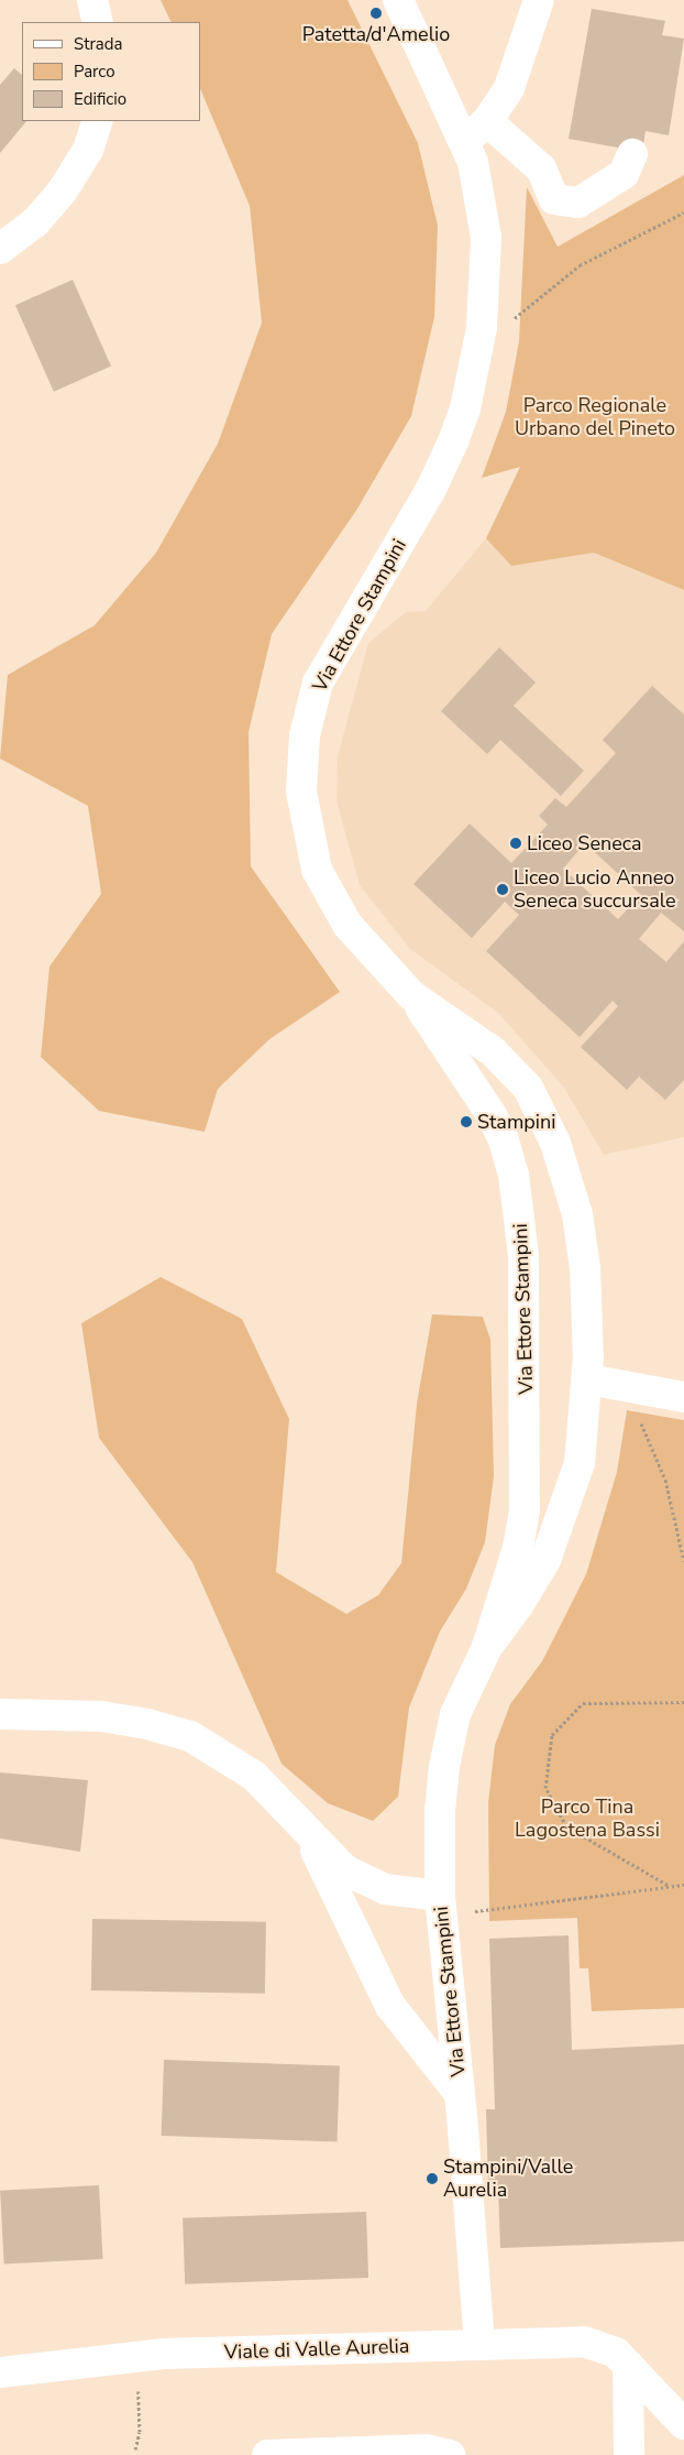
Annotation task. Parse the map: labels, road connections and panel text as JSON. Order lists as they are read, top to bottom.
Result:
{
  "streets": {
    "street": ["Via Ettore Stampini", "Viale di Valle Aurelia"]
  },
  "crossings": [
    ["Via Ettore Stampini", "Viale di Valle Aurelia"]
  ],
  "parks": ["Parco Regionale Urbano del Pineto", "Parco Tina Lagostena Bassi"],
  "places": [
    "Patetta/d'Amelio",
    "Liceo Seneca",
    "Liceo Lucio Anneo Seneca succursale",
    "Stampini",
    "Stampini/Valle Aurelia"
  ],
  "legend": ["Strada", "Parco", "Edificio"]
}
